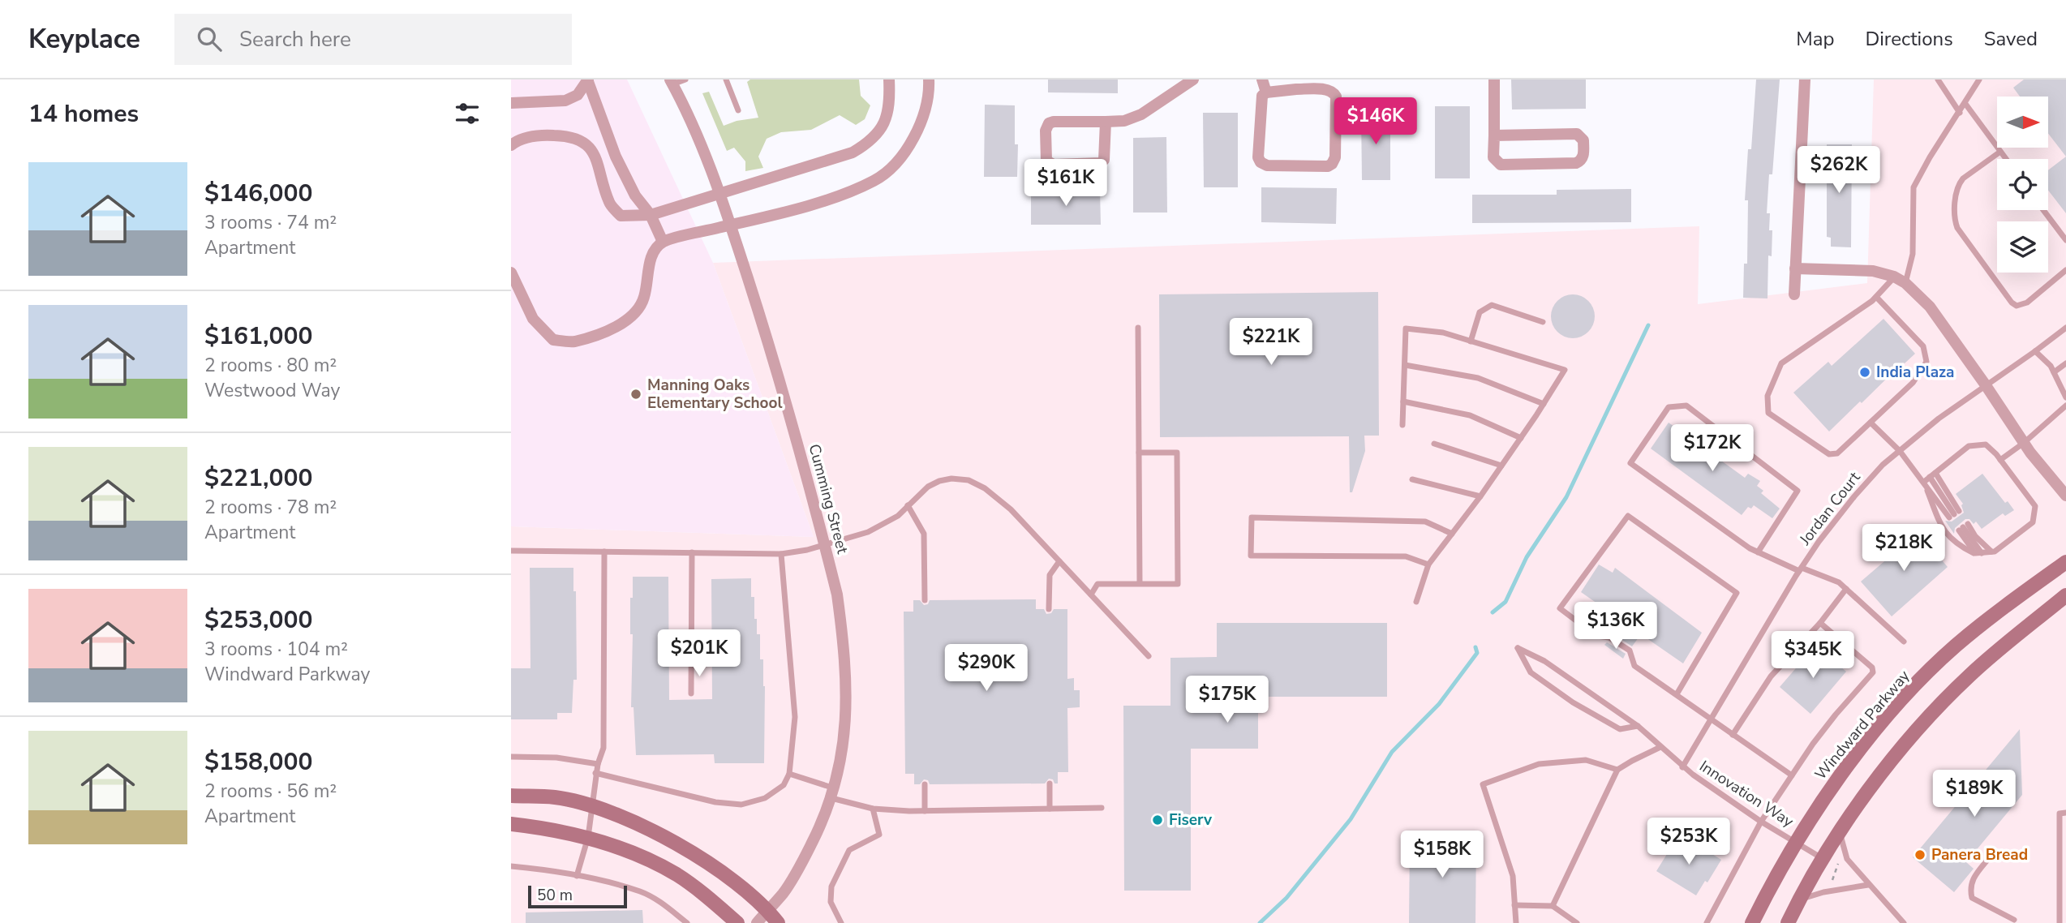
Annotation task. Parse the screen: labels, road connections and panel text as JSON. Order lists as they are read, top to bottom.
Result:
{
  "streets": {
    "main road": ["Windward Parkway"],
    "street": ["Cumming Street"],
    "lane": ["Jordan Court", "Innovation Way"]
  },
  "crossings": [
    ["Jordan Court", "Innovation Way"],
    ["Windward Parkway", "Innovation Way"]
  ],
  "places": [
    "India Plaza",
    "Manning Oaks Elementary School",
    "Fiserv",
    "Panera Bread"
  ],
  "scale_bar": "50 m",
  "north": "right",
  "page": {
    "header": "Keyplace",
    "search": "Search here",
    "nav": ["Map", "Directions", "Saved"],
    "heading": "14 homes",
    "price": [
      "$146K",
      "$262K",
      "$161K",
      "$221K",
      "$172K",
      "$218K",
      "$136K",
      "$201K",
      "$345K",
      "$290K",
      "$175K",
      "$189K",
      "$253K",
      "$158K"
    ],
    "list": [
      {
        "name": "$146,000",
        "note": "3 rooms · 74 m² · Apartment"
      },
      {
        "name": "$161,000",
        "note": "2 rooms · 80 m² · Westwood Way"
      },
      {
        "name": "$221,000",
        "note": "2 rooms · 78 m² · Apartment"
      },
      {
        "name": "$253,000",
        "note": "3 rooms · 104 m² · Windward Parkway"
      },
      {
        "name": "$158,000",
        "note": "2 rooms · 56 m² · Apartment"
      }
    ],
    "scale": "50 m"
  }
}
